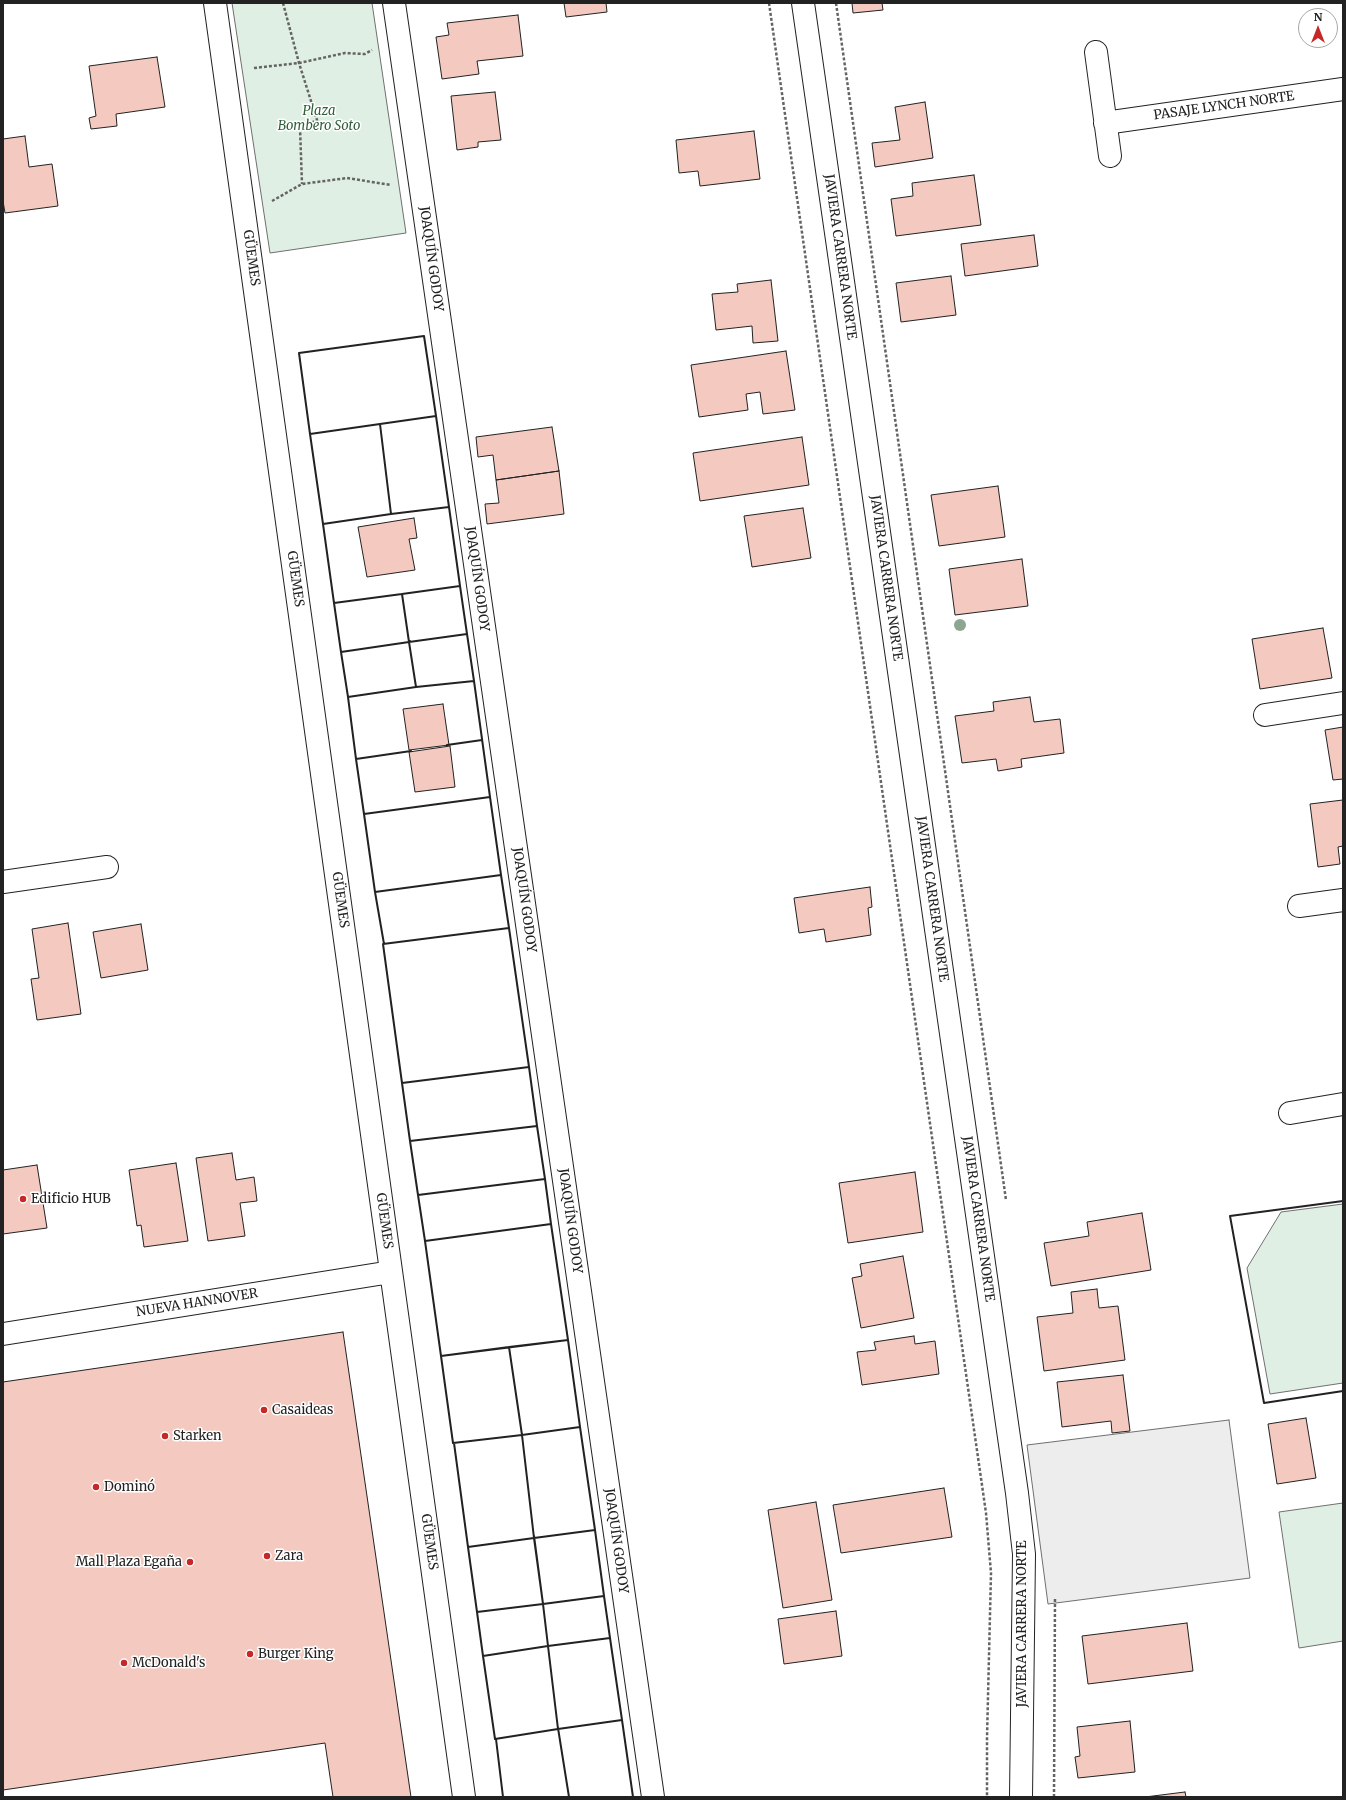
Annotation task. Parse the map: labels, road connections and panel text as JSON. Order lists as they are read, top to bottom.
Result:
{
  "streets": {
    "street": [
      "PASAJE LYNCH NORTE",
      "JAVIERA CARRERA NORTE",
      "GÜEMES",
      "JOAQUÍN GODOY",
      "NUEVA HANNOVER"
    ]
  },
  "crossings": [
    ["GÜEMES", "NUEVA HANNOVER"]
  ],
  "parks": ["Plaza Bombero Soto"],
  "places": [
    "Edificio HUB",
    "Casaideas",
    "Starken",
    "Dominó",
    "Zara",
    "Mall Plaza Egaña",
    "Burger King",
    "McDonald's"
  ],
  "north": "top"
}
